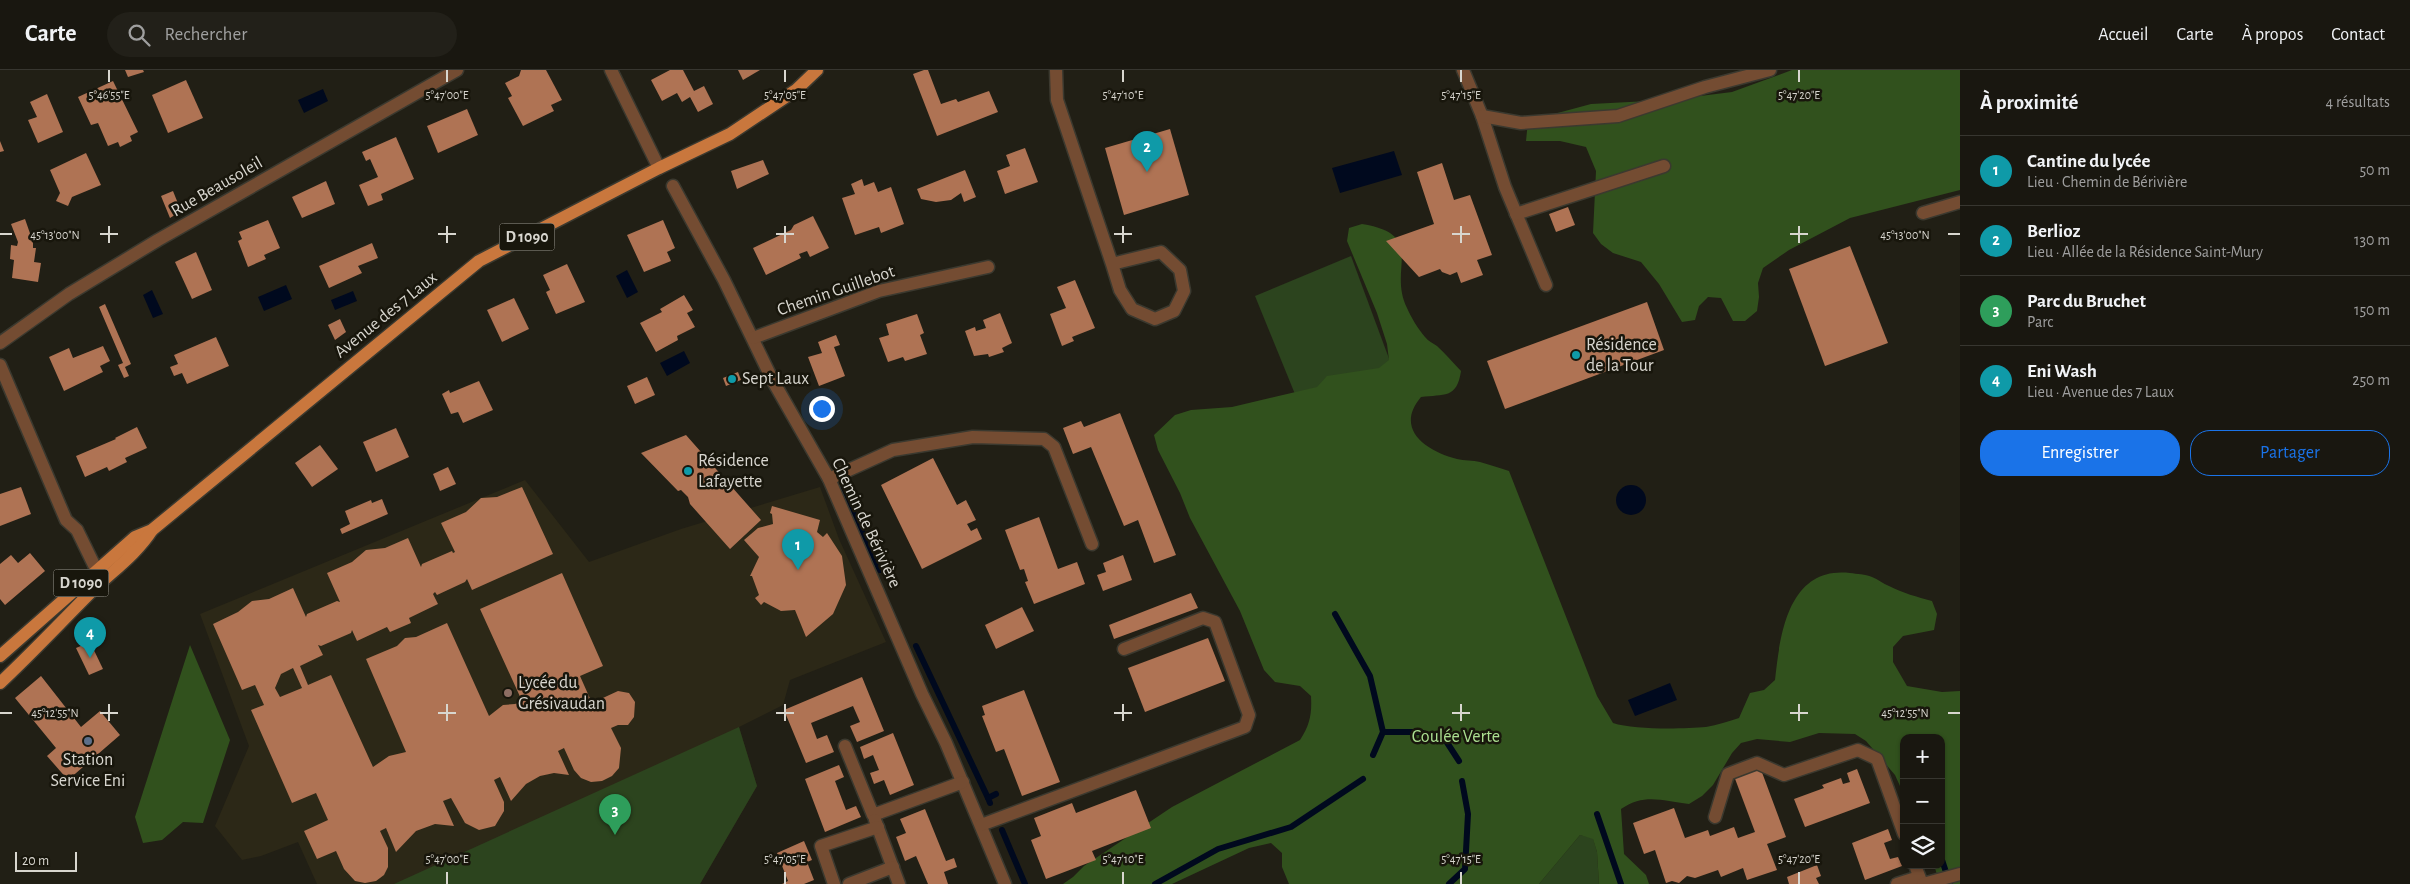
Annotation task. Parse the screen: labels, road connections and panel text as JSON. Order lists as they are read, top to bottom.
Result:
{
  "streets": {
    "main road": ["D 1090", "Avenue des 7 Laux"],
    "street": ["Rue Beausoleil", "Chemin Guillebot", "Chemin de Bérivière"]
  },
  "crossings": [
    ["D 1090", "Avenue des 7 Laux"],
    ["Chemin Guillebot", "Chemin de Bérivière"]
  ],
  "parks": ["Coulée Verte"],
  "places": [
    "Résidence de la Tour",
    "Sept Laux",
    "Résidence Lafayette",
    "Lycée du Grésivaudan",
    "Station Service Eni"
  ],
  "scale_bar": "20 m",
  "page": {
    "header": "Carte",
    "search": "Rechercher",
    "nav": [
      "Accueil",
      "Carte",
      "À propos",
      "Contact"
    ],
    "heading": ["À proximité", "4 résultats"],
    "pins": [
      "2",
      "1",
      "4",
      "3"
    ],
    "list": [
      {
        "mark": "1",
        "name": "Cantine du lycée",
        "note": "Lieu · Chemin de Bérivière",
        "value": "50 m"
      },
      {
        "mark": "2",
        "name": "Berlioz",
        "note": "Lieu · Allée de la Résidence Saint-Mury",
        "value": "130 m"
      },
      {
        "mark": "3",
        "name": "Parc du Bruchet",
        "note": "Parc",
        "value": "150 m"
      },
      {
        "mark": "4",
        "name": "Eni Wash",
        "note": "Lieu · Avenue des 7 Laux",
        "value": "250 m"
      }
    ],
    "buttons": ["Enregistrer", "Partager"],
    "map_buttons": ["+", "−"],
    "scale": "20 m"
  },
  "coordinates": [
    "5°46'55\"E",
    "5°47'00\"E",
    "5°47'05\"E",
    "5°47'10\"E",
    "5°47'15\"E",
    "5°47'20\"E",
    "45°13'00\"N",
    "45°12'55\"N"
  ]
}
